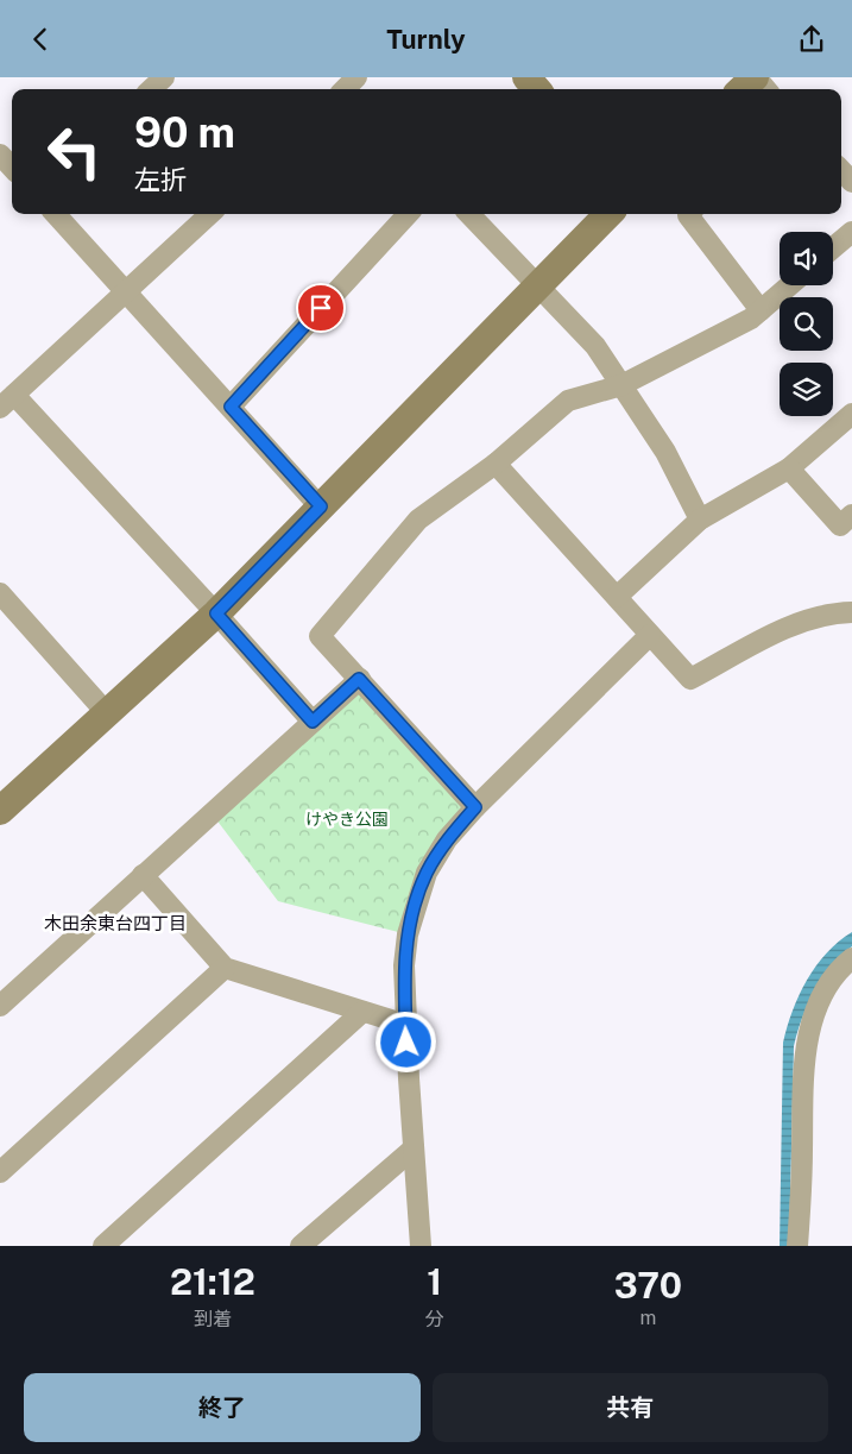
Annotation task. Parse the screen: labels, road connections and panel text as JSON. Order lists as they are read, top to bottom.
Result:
{
  "districts": ["木田余東台四丁目"],
  "parks": ["けやき公園"],
  "page": {
    "header": "Turnly",
    "turn": ["90 m", "左折"],
    "eta": [
      "21:12",
      "到着",
      "1",
      "分",
      "370",
      "m"
    ],
    "buttons": ["終了", "共有"]
  }
}
